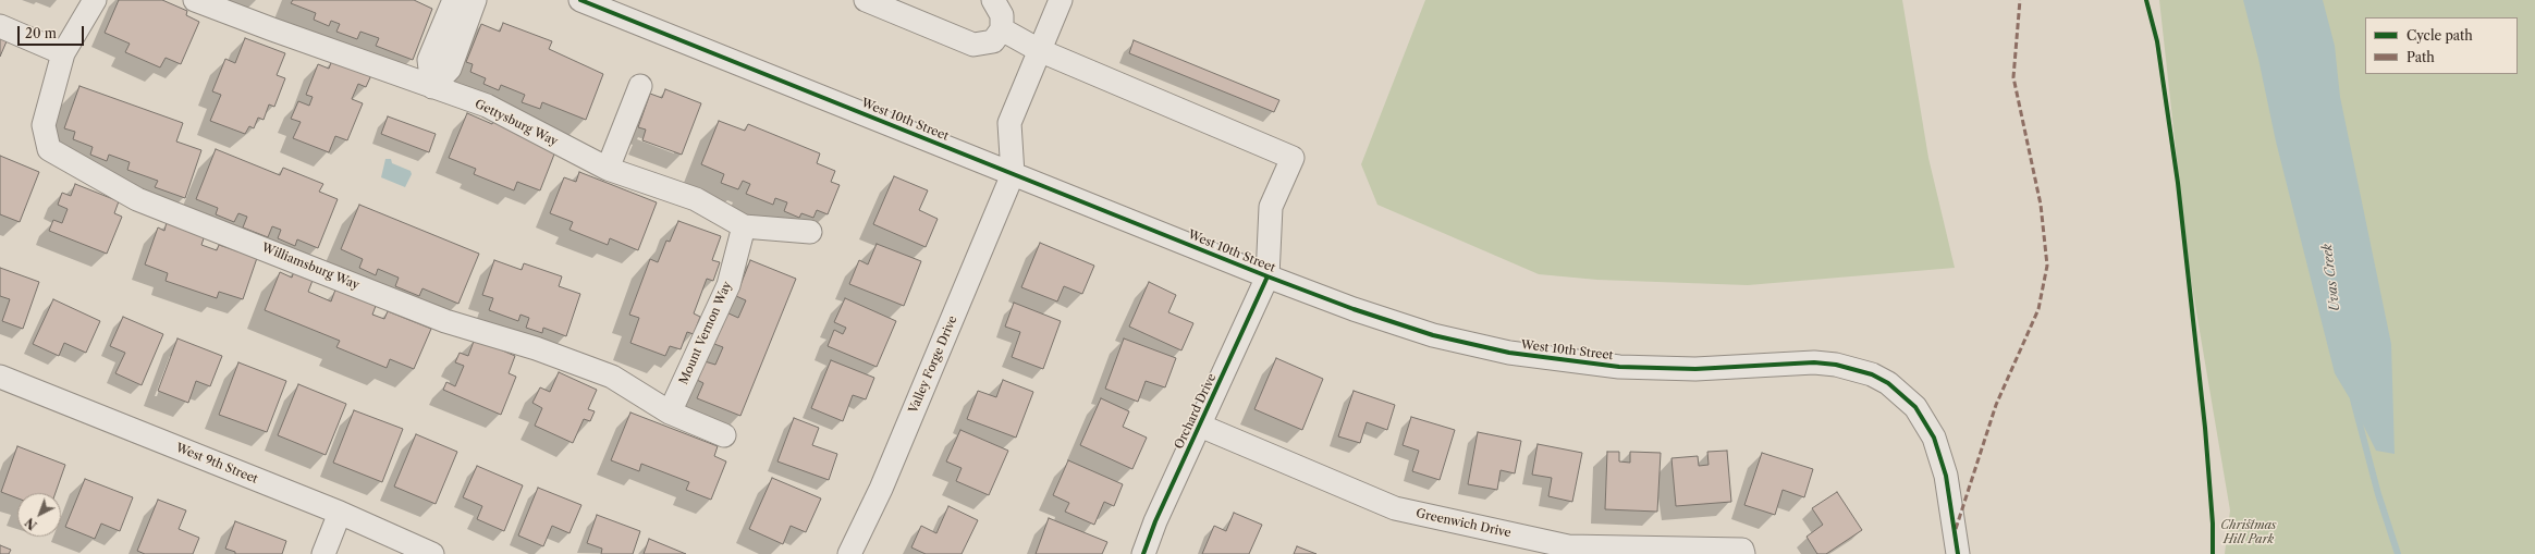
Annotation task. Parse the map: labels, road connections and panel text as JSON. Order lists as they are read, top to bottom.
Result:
{
  "streets": {
    "street": [
      "West 10th Street",
      "Gettysburg Way",
      "Williamsburg Way",
      "Mount Vernon Way",
      "Valley Forge Drive",
      "Orchard Drive",
      "West 9th Street",
      "Greenwich Drive"
    ]
  },
  "crossings": [
    ["West 10th Street", "Valley Forge Drive"],
    ["West 10th Street", "Orchard Drive"],
    ["Gettysburg Way", "Mount Vernon Way"],
    ["Williamsburg Way", "Mount Vernon Way"],
    ["Orchard Drive", "Greenwich Drive"]
  ],
  "water": ["Uvas Creek"],
  "parks": ["Christmas Hill Park"],
  "legend": ["Cycle path", "Path"],
  "scale_bar": "20 m",
  "north": "bottom left"
}
